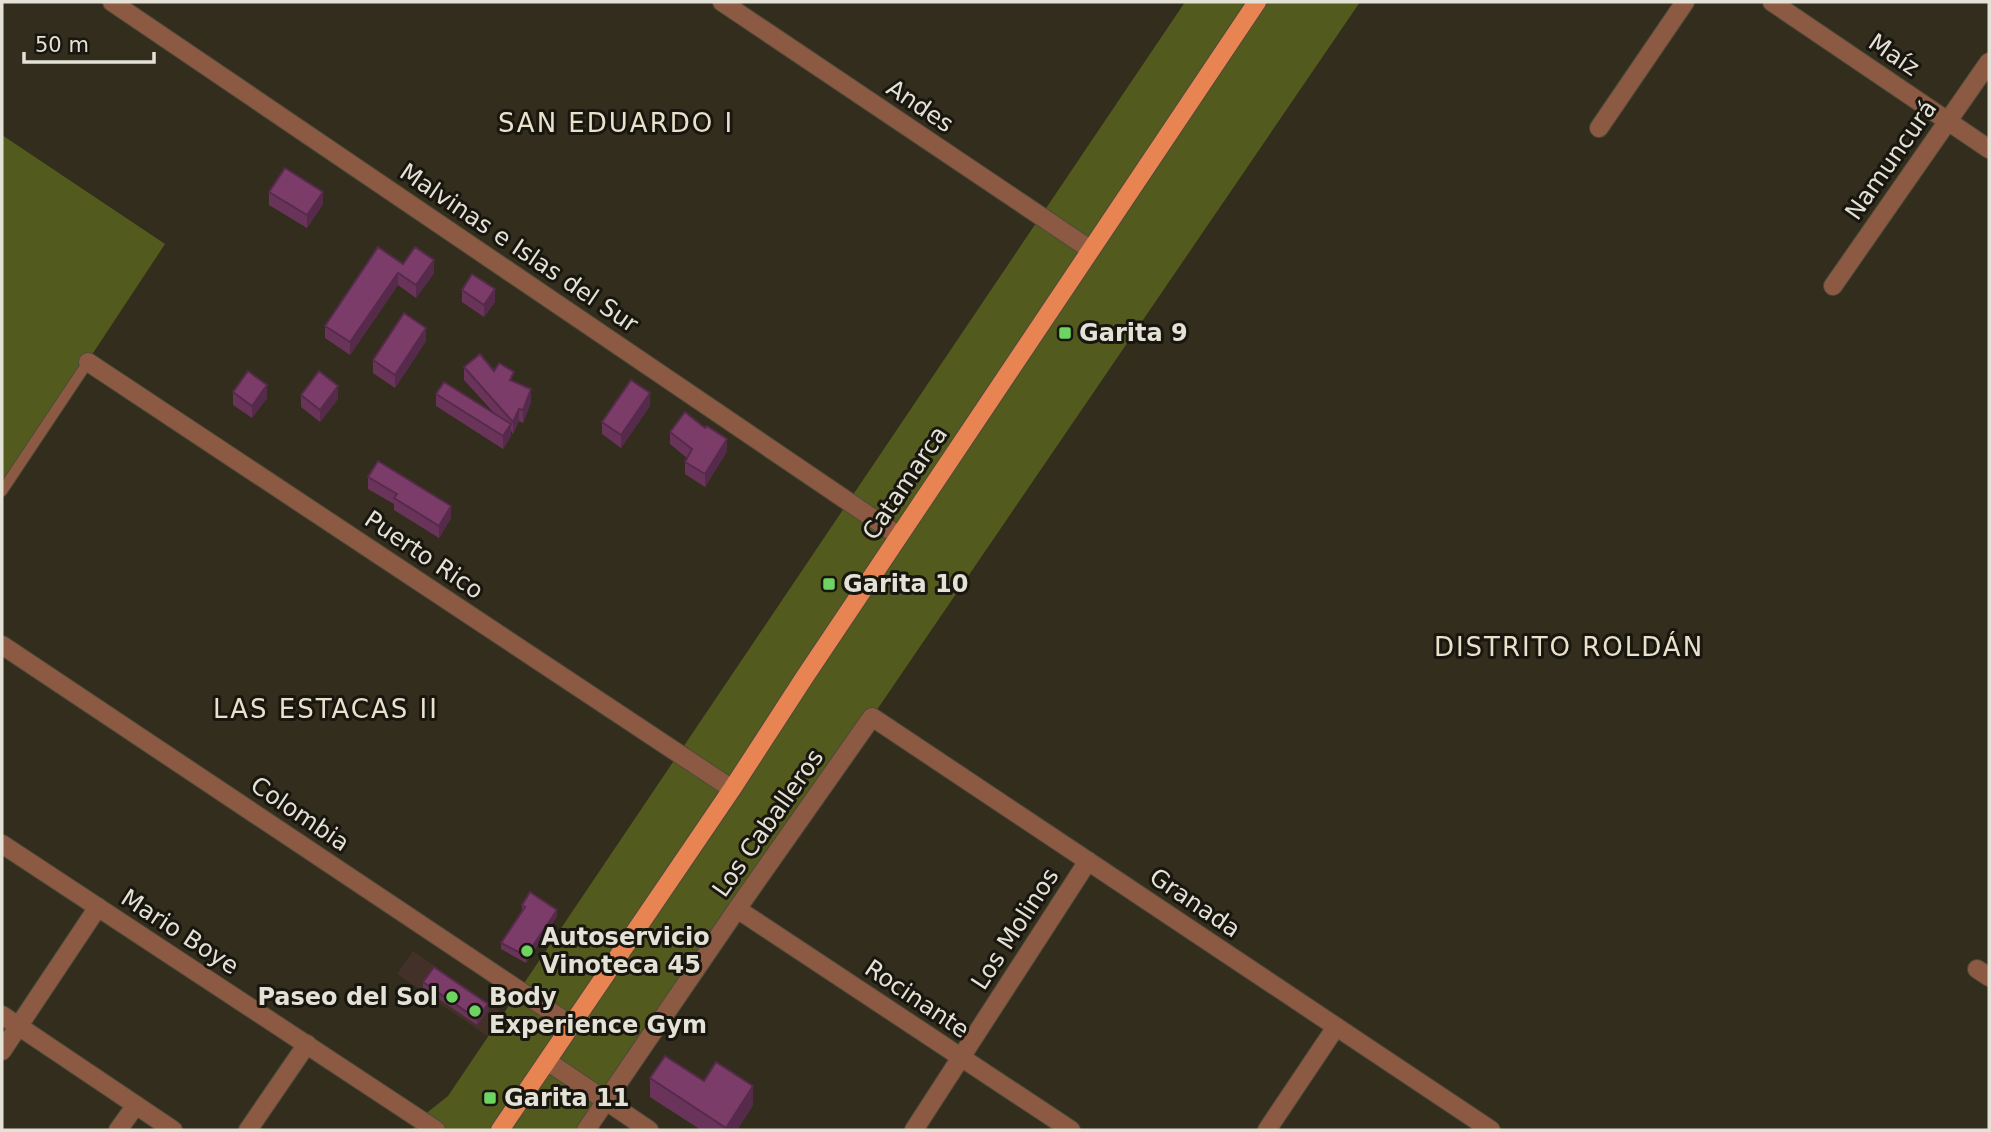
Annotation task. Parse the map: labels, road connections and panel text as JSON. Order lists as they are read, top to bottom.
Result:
{
  "streets": {
    "main road": ["Catamarca"],
    "street": [
      "Maíz",
      "Andes",
      "Namuncurá",
      "Malvinas e Islas del Sur",
      "Puerto Rico",
      "Colombia",
      "Los Caballeros",
      "Granada",
      "Los Molinos",
      "Mario Boye",
      "Rocinante"
    ]
  },
  "crossings": [
    ["Maíz", "Namuncurá"],
    ["Andes", "Catamarca"],
    ["Malvinas e Islas del Sur", "Catamarca"],
    ["Catamarca", "Puerto Rico"],
    ["Catamarca", "Colombia"],
    ["Los Caballeros", "Granada"],
    ["Los Caballeros", "Rocinante"],
    ["Granada", "Los Molinos"],
    ["Los Molinos", "Rocinante"]
  ],
  "districts": ["SAN EDUARDO I", "DISTRITO ROLDÁN", "LAS ESTACAS II"],
  "places": {
    "transit": ["Garita 9", "Garita 10", "Garita 11"],
    "other": ["Autoservicio Vinoteca 45", "Paseo del Sol", "Body Experience Gym"]
  },
  "scale_bar": "50 m"
}
